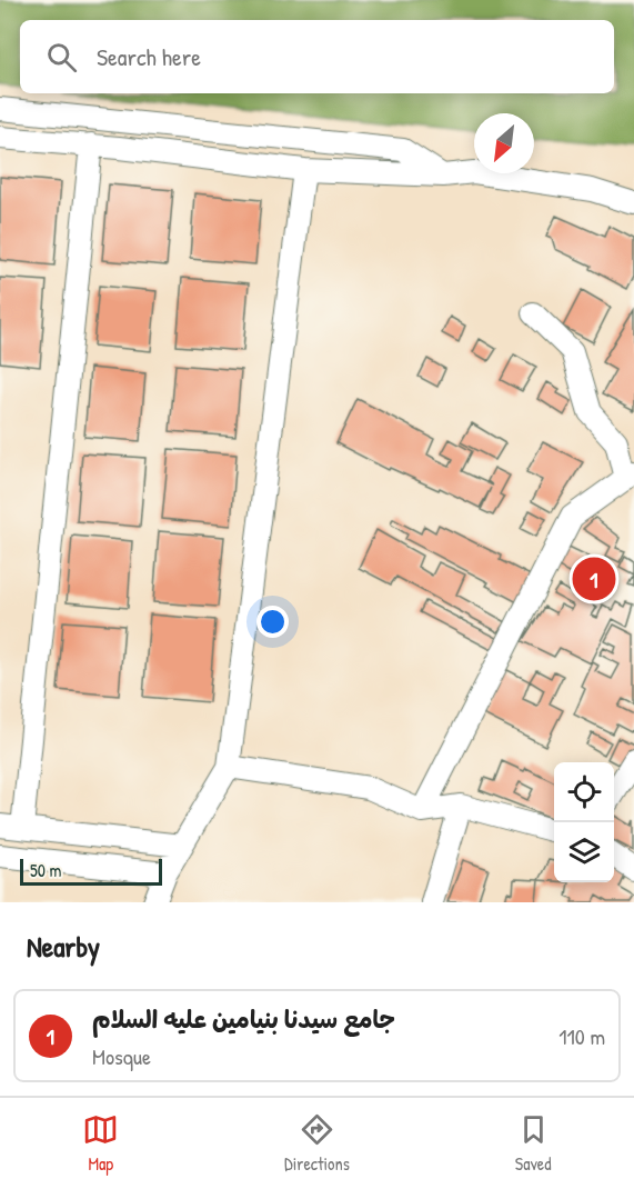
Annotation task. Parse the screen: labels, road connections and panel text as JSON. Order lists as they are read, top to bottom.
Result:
{
  "scale_bar": "50 m",
  "north": "bottom left",
  "page": {
    "search": "Search here",
    "pins": "1",
    "scale": "50 m",
    "heading": "Nearby",
    "list": [
      {
        "mark": "1",
        "name": "جامع سيدنا بنيامين عليه السلام",
        "note": "Mosque",
        "value": "110 m"
      }
    ],
    "nav": ["Map", "Directions", "Saved"]
  }
}
